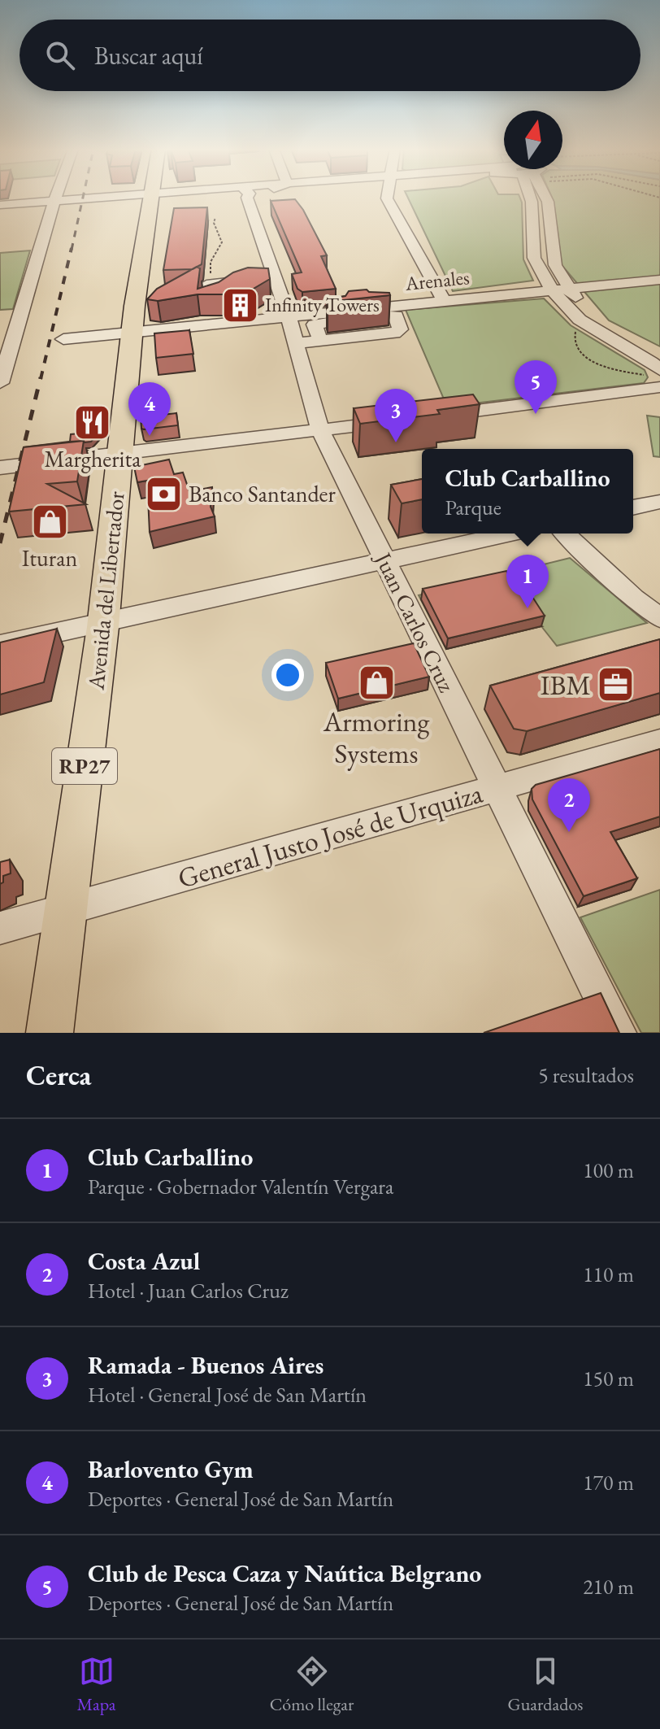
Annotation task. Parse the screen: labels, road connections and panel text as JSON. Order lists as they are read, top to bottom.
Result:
{
  "streets": {
    "main road": ["Avenida del Libertador", "RP27"],
    "street": ["Arenales", "Juan Carlos Cruz", "General Justo José de Urquiza"]
  },
  "crossings": [
    ["Avenida del Libertador", "General Justo José de Urquiza"],
    ["Juan Carlos Cruz", "General Justo José de Urquiza"]
  ],
  "places": {
    "building": ["Infinity Towers"],
    "restaurant": ["Margherita"],
    "bank": ["Banco Santander"],
    "shop": ["Ituran", "Armoring Systems"],
    "office": ["IBM"]
  },
  "north": "top",
  "page": {
    "search": "Buscar aquí",
    "pins": [
      "5",
      "4",
      "3",
      "1",
      "2"
    ],
    "popup": ["Club Carballino", "Parque"],
    "heading": ["Cerca", "5 resultados"],
    "list": [
      {
        "mark": "1",
        "name": "Club Carballino",
        "note": "Parque · Gobernador Valentín Vergara",
        "value": "100 m"
      },
      {
        "mark": "2",
        "name": "Costa Azul",
        "note": "Hotel · Juan Carlos Cruz",
        "value": "110 m"
      },
      {
        "mark": "3",
        "name": "Ramada - Buenos Aires",
        "note": "Hotel · General José de San Martín",
        "value": "150 m"
      },
      {
        "mark": "4",
        "name": "Barlovento Gym",
        "note": "Deportes · General José de San Martín",
        "value": "170 m"
      },
      {
        "mark": "5",
        "name": "Club de Pesca Caza y Naútica Belgrano",
        "note": "Deportes · General José de San Martín",
        "value": "210 m"
      }
    ],
    "nav": ["Mapa", "Cómo llegar", "Guardados"]
  }
}
